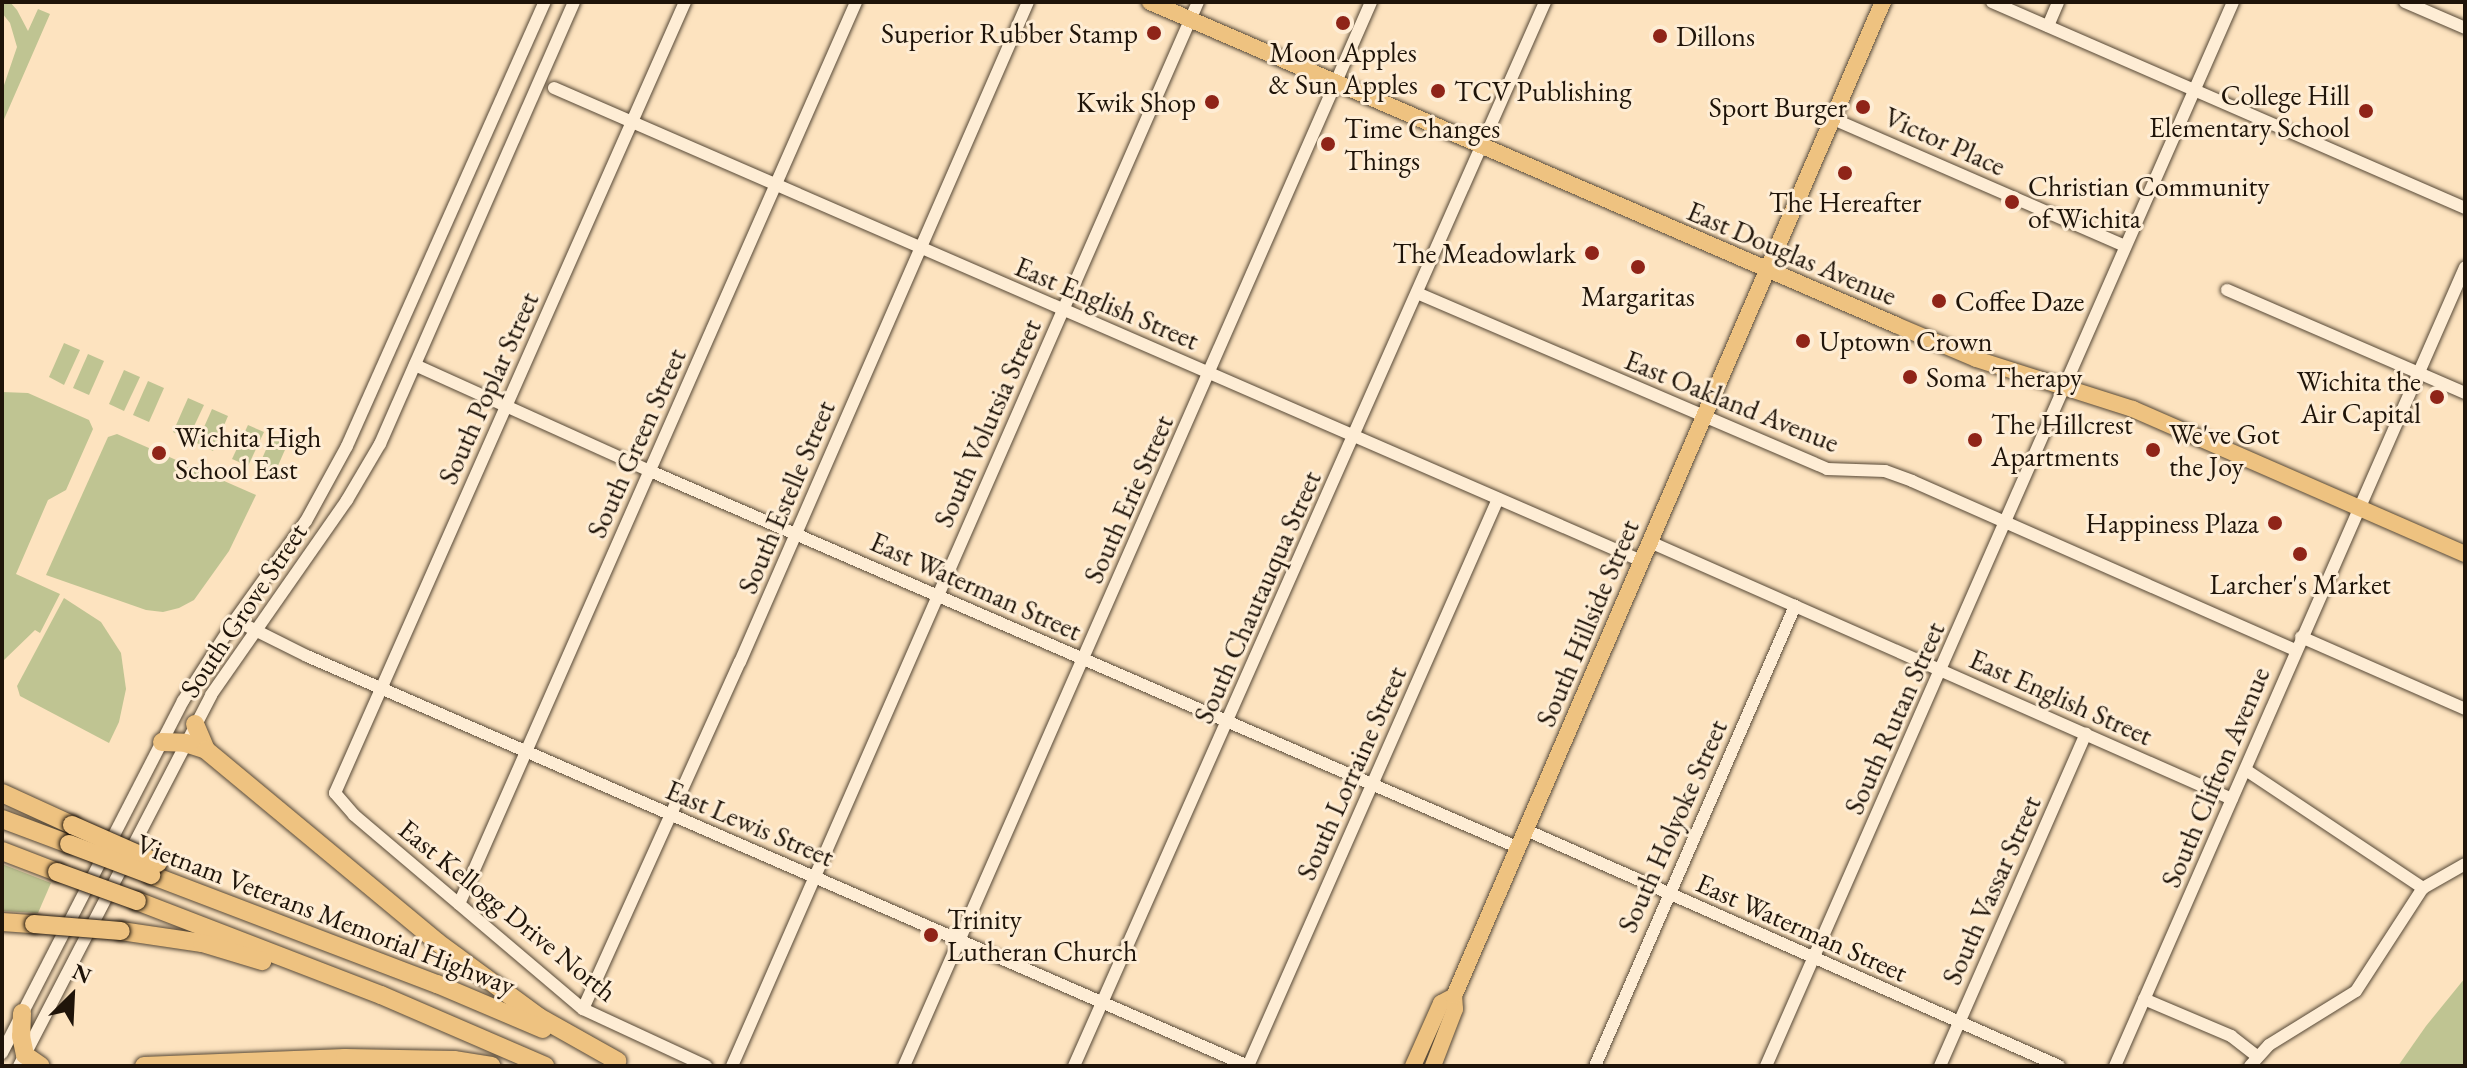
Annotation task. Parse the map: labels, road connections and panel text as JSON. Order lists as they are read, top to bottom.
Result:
{
  "streets": {
    "highway": ["Vietnam Veterans Memorial Highway"],
    "main road": ["East Douglas Avenue", "South Hillside Street"],
    "street": [
      "Victor Place",
      "East English Street",
      "South Poplar Street",
      "East Oakland Avenue",
      "South Volutsia Street",
      "South Green Street",
      "South Estelle Street",
      "South Erie Street",
      "East Waterman Street",
      "South Chautauqua Street",
      "South Grove Street",
      "South Rutan Street",
      "South Lorraine Street",
      "South Clifton Avenue",
      "East Lewis Street",
      "South Holyoke Street",
      "South Vassar Street",
      "East Kellogg Drive North"
    ]
  },
  "crossings": [
    ["Victor Place", "South Hillside Street"],
    ["Victor Place", "South Rutan Street"],
    ["East Douglas Avenue", "South Volutsia Street"],
    ["East Douglas Avenue", "South Erie Street"],
    ["East Douglas Avenue", "South Chautauqua Street"],
    ["East Douglas Avenue", "South Hillside Street"],
    ["East Douglas Avenue", "South Rutan Street"],
    ["East Douglas Avenue", "South Clifton Avenue"],
    ["East English Street", "South Poplar Street"],
    ["East English Street", "South Volutsia Street"],
    ["East English Street", "South Green Street"],
    ["East English Street", "South Estelle Street"],
    ["East English Street", "South Erie Street"],
    ["East English Street", "South Chautauqua Street"],
    ["East English Street", "South Hillside Street"],
    ["East English Street", "South Rutan Street"],
    ["East English Street", "South Lorraine Street"],
    ["East English Street", "South Clifton Avenue"],
    ["East English Street", "South Holyoke Street"],
    ["East English Street", "South Vassar Street"],
    ["South Poplar Street", "East Waterman Street"],
    ["South Poplar Street", "East Lewis Street"],
    ["South Poplar Street", "East Kellogg Drive North"],
    ["East Oakland Avenue", "South Chautauqua Street"],
    ["East Oakland Avenue", "South Hillside Street"],
    ["East Oakland Avenue", "South Rutan Street"],
    ["East Oakland Avenue", "South Clifton Avenue"],
    ["South Volutsia Street", "East Waterman Street"],
    ["South Volutsia Street", "East Lewis Street"],
    ["South Green Street", "East Waterman Street"],
    ["South Green Street", "East Lewis Street"],
    ["South Green Street", "East Kellogg Drive North"],
    ["South Estelle Street", "East Waterman Street"],
    ["South Estelle Street", "East Lewis Street"],
    ["South Estelle Street", "East Kellogg Drive North"],
    ["South Erie Street", "East Waterman Street"],
    ["South Erie Street", "East Lewis Street"],
    ["East Waterman Street", "South Chautauqua Street"],
    ["East Waterman Street", "South Grove Street"],
    ["East Waterman Street", "South Hillside Street"],
    ["East Waterman Street", "South Rutan Street"],
    ["East Waterman Street", "South Lorraine Street"],
    ["East Waterman Street", "South Holyoke Street"],
    ["East Waterman Street", "South Vassar Street"],
    ["South Chautauqua Street", "East Lewis Street"],
    ["South Grove Street", "East Lewis Street"],
    ["South Lorraine Street", "East Lewis Street"]
  ],
  "places": [
    "Moon Apples & Sun Apples",
    "Superior Rubber Stamp",
    "Dillons",
    "TCV Publishing",
    "Kwik Shop",
    "Sport Burger",
    "College Hill Elementary School",
    "Time Changes Things",
    "The Hereafter",
    "Christian Community of Wichita",
    "The Meadowlark",
    "Margaritas",
    "Coffee Daze",
    "Uptown Crown",
    "Soma Therapy",
    "Wichita the Air Capital",
    "The Hillcrest Apartments",
    "We've Got the Joy",
    "Wichita High School East",
    "Happiness Plaza",
    "Larcher's Market",
    "Trinity Lutheran Church"
  ],
  "north": "top right"
}
